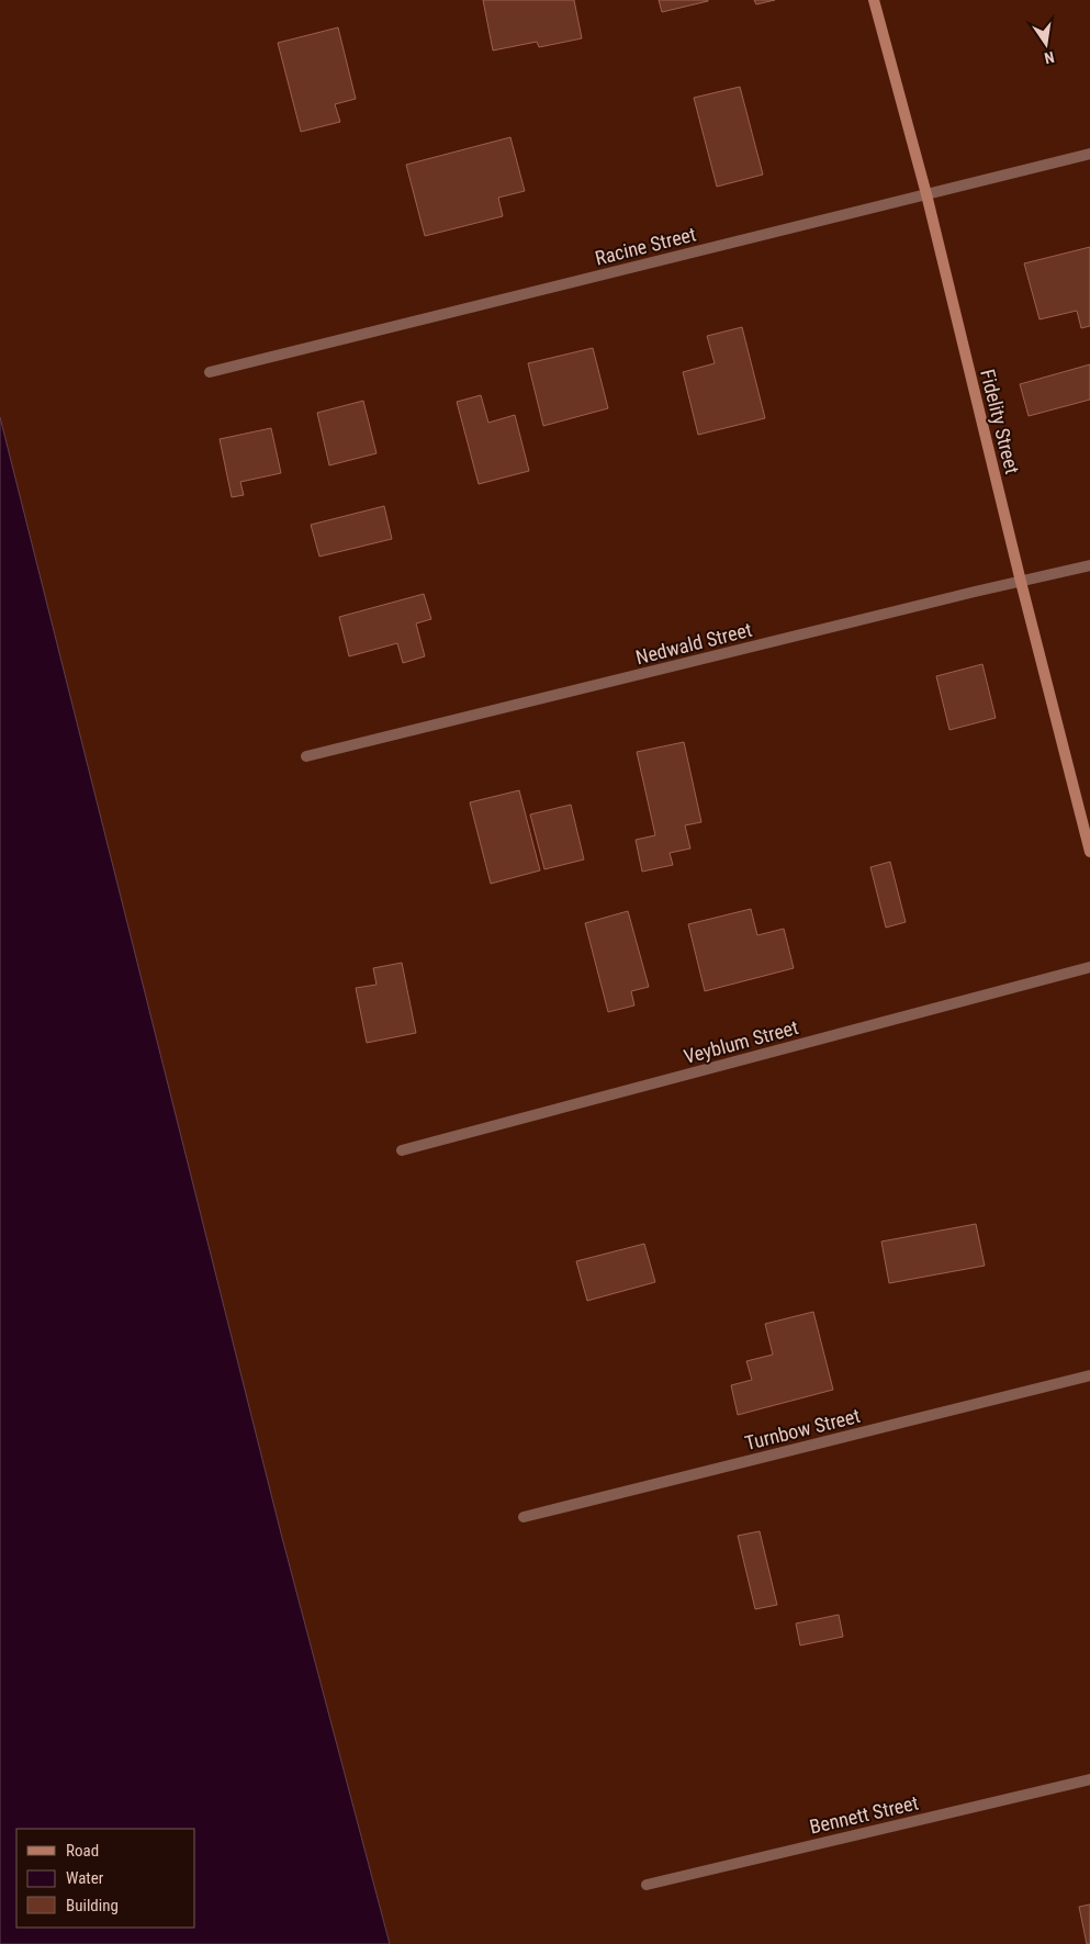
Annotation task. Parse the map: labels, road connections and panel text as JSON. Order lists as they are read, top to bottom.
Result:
{
  "streets": {
    "main road": ["Fidelity Street"],
    "street": [
      "Racine Street",
      "Nedwald Street",
      "Veyblum Street",
      "Turnbow Street",
      "Bennett Street"
    ]
  },
  "crossings": [
    ["Racine Street", "Fidelity Street"],
    ["Fidelity Street", "Nedwald Street"]
  ],
  "legend": ["Road", "Water", "Building"],
  "north": "bottom"
}
